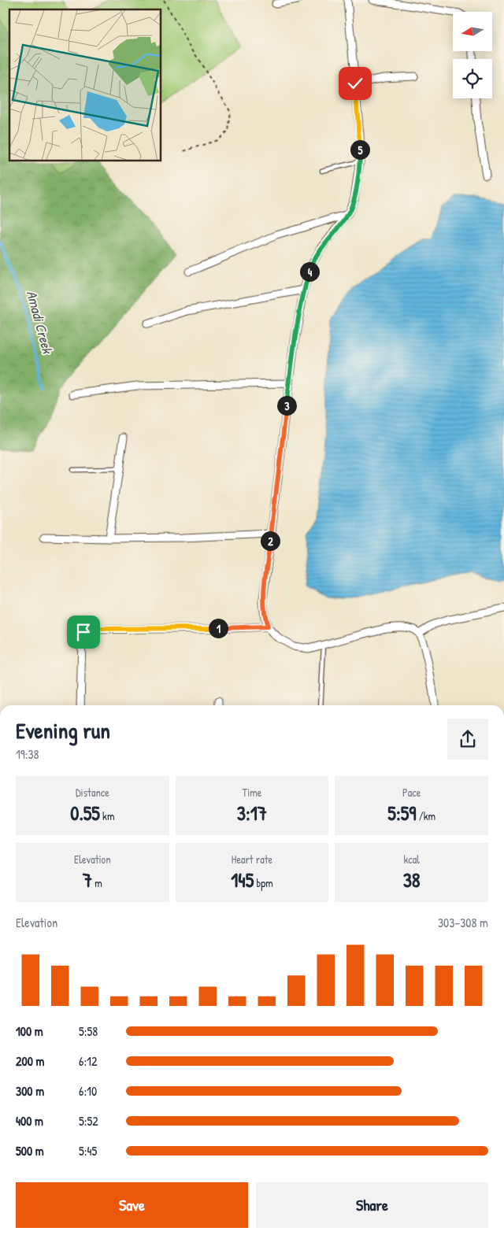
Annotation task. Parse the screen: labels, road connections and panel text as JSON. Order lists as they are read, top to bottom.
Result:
{
  "water": ["Amadi Creek"],
  "north": "left",
  "page": {
    "pins": [
      "5",
      "4",
      "3",
      "2",
      "1"
    ],
    "heading": ["Evening run", "19:38"],
    "stats": [
      ["Distance", "0.55 km"],
      ["Time", "3:17"],
      ["Pace", "5:59 /km"],
      ["Elevation", "7 m"],
      ["Heart rate", "145 bpm"],
      ["kcal", "38"]
    ],
    "chart": ["Elevation", "303–308 m"],
    "list": [
      {
        "name": "100 m",
        "note": "5:58"
      },
      {
        "name": "200 m",
        "note": "6:12"
      },
      {
        "name": "300 m",
        "note": "6:10"
      },
      {
        "name": "400 m",
        "note": "5:52"
      },
      {
        "name": "500 m",
        "note": "5:45"
      }
    ],
    "buttons": ["Save", "Share"]
  }
}
